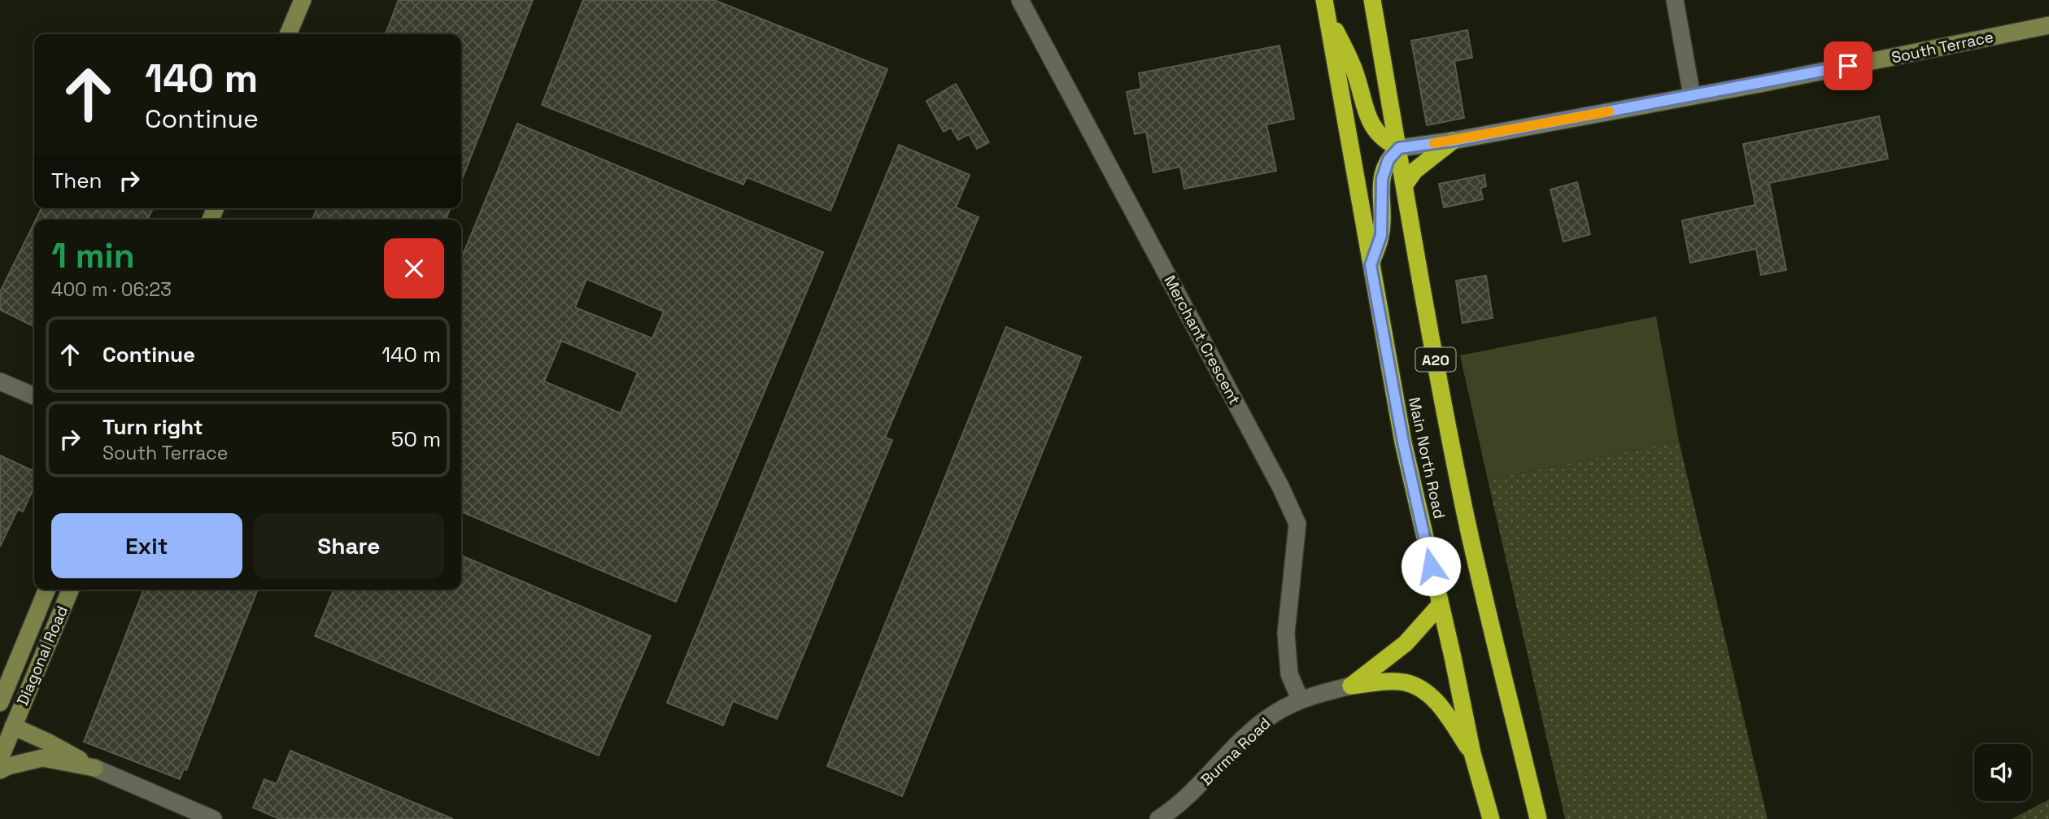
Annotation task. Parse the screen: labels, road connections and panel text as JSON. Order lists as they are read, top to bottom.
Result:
{
  "streets": {
    "highway": ["A20", "Main North Road"],
    "street": [
      "South Terrace",
      "Merchant Crescent",
      "Diagonal Road",
      "Burma Road"
    ]
  },
  "crossings": [
    ["South Terrace", "Main North Road"],
    ["Merchant Crescent", "Burma Road"]
  ],
  "page": {
    "turn": ["140 m", "Continue"],
    "then": "Then",
    "heading": ["1 min", "400 m · 06:23"],
    "list": [
      {
        "name": "Continue",
        "value": "140 m"
      },
      {
        "name": "Turn right",
        "note": "South Terrace",
        "value": "50 m"
      }
    ],
    "buttons": ["Exit", "Share"]
  }
}
